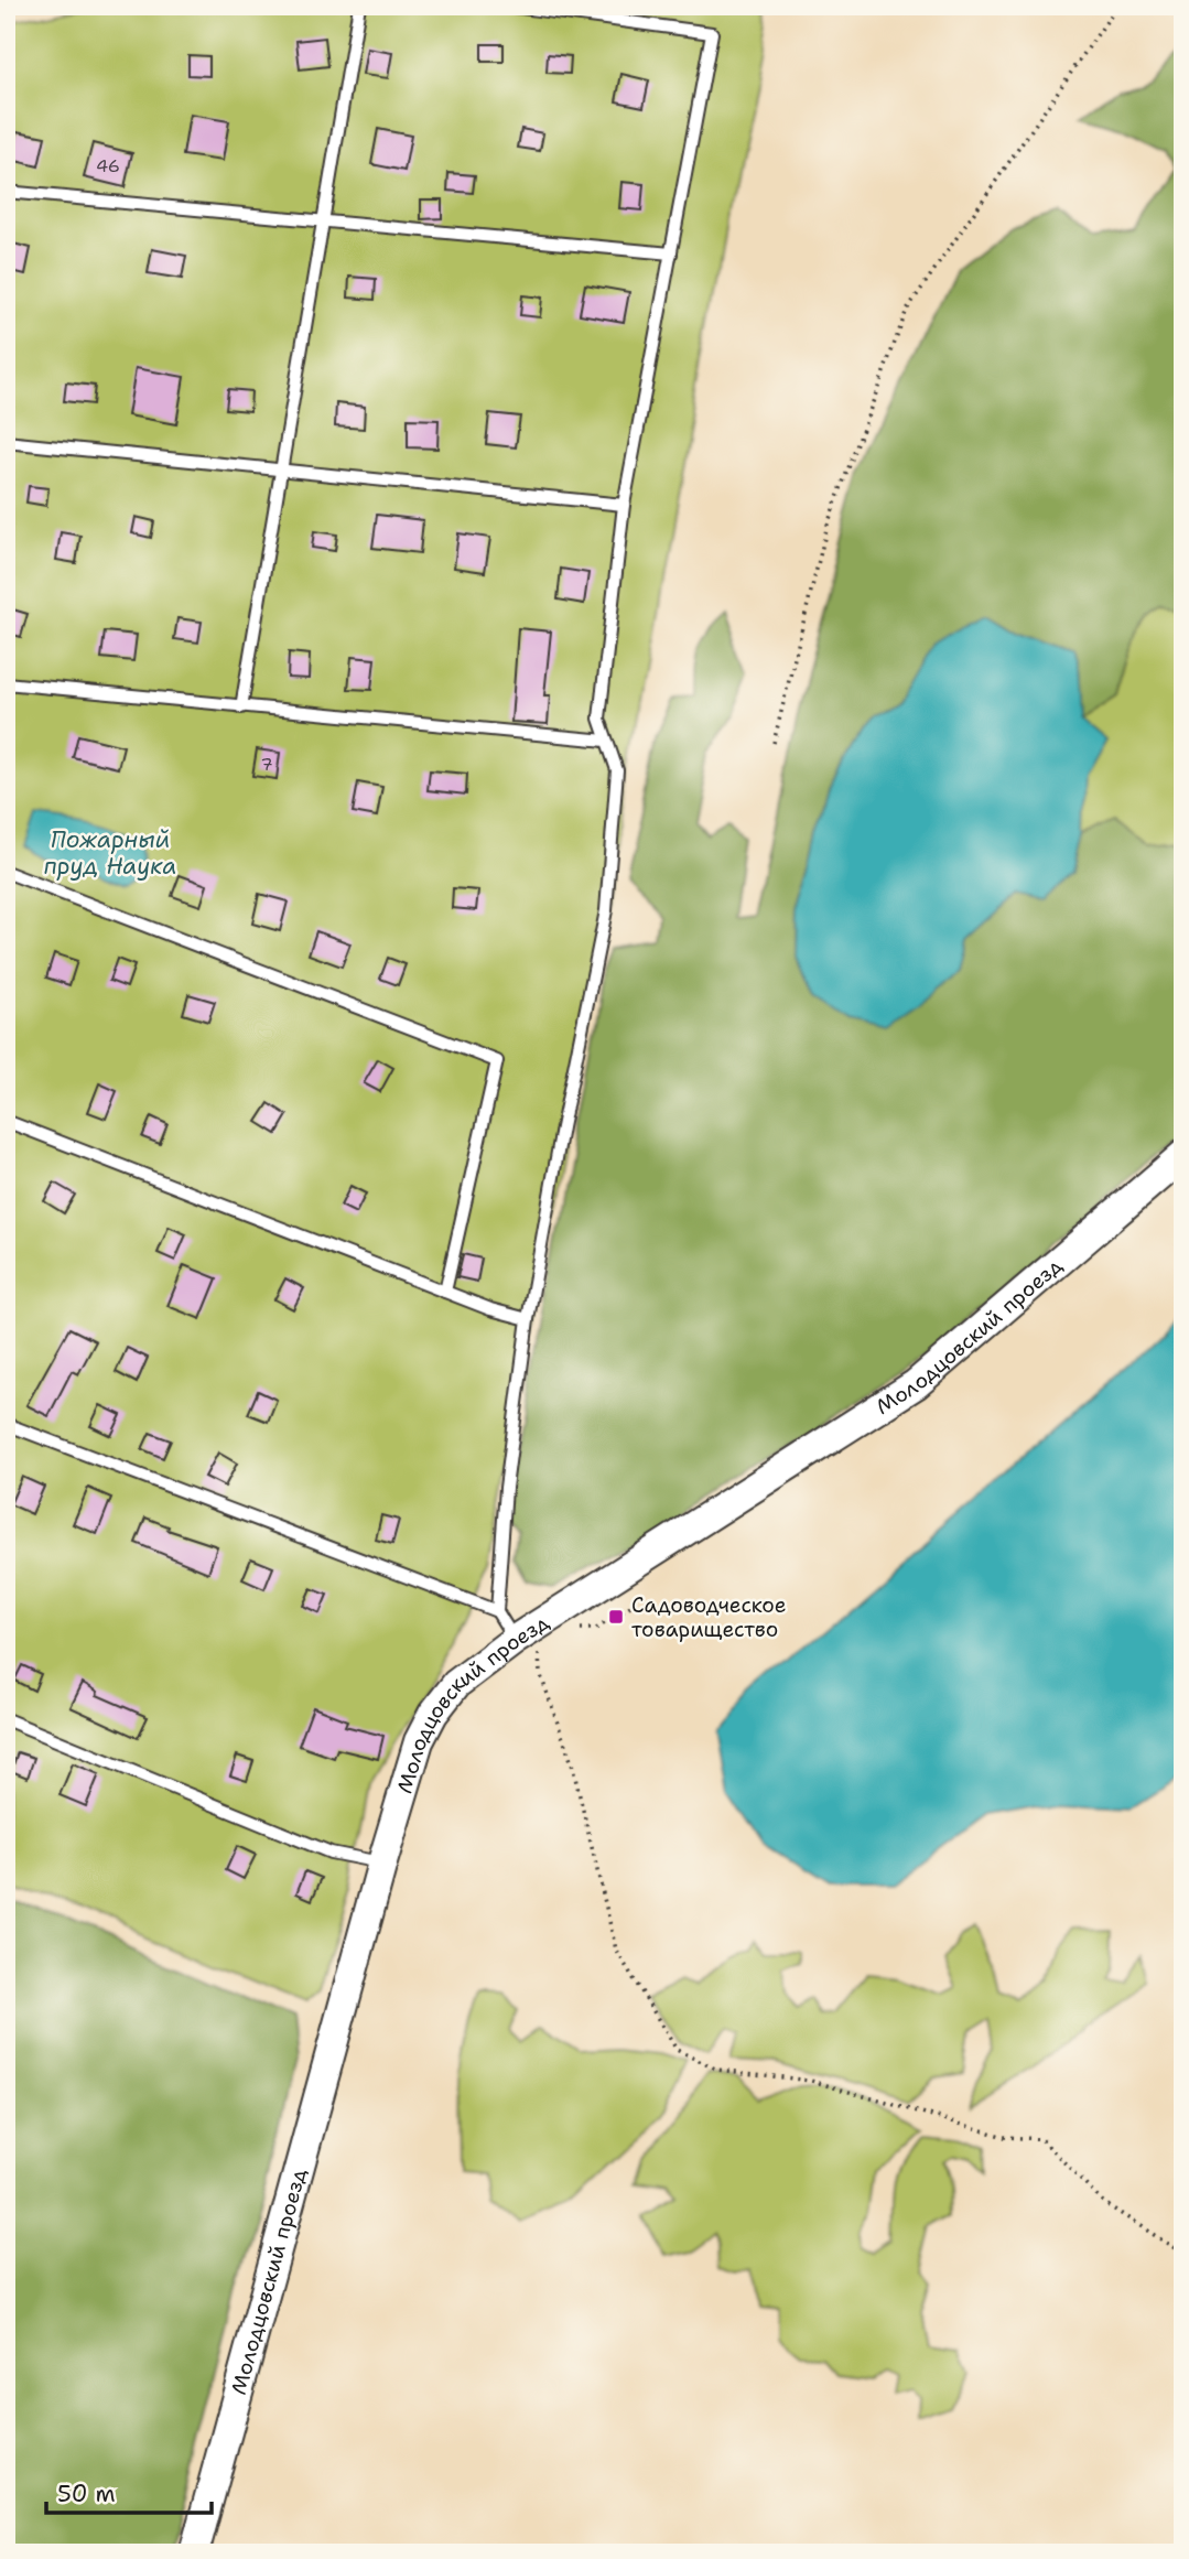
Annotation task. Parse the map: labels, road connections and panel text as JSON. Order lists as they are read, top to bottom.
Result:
{
  "streets": {
    "street": ["Молодцовский проезд"]
  },
  "water": ["Пожарный пруд Наука"],
  "places": {
    "transit": ["Садоводческое товарищество"]
  },
  "house_numbers": ["46", "7"],
  "scale_bar": "50 m"
}
